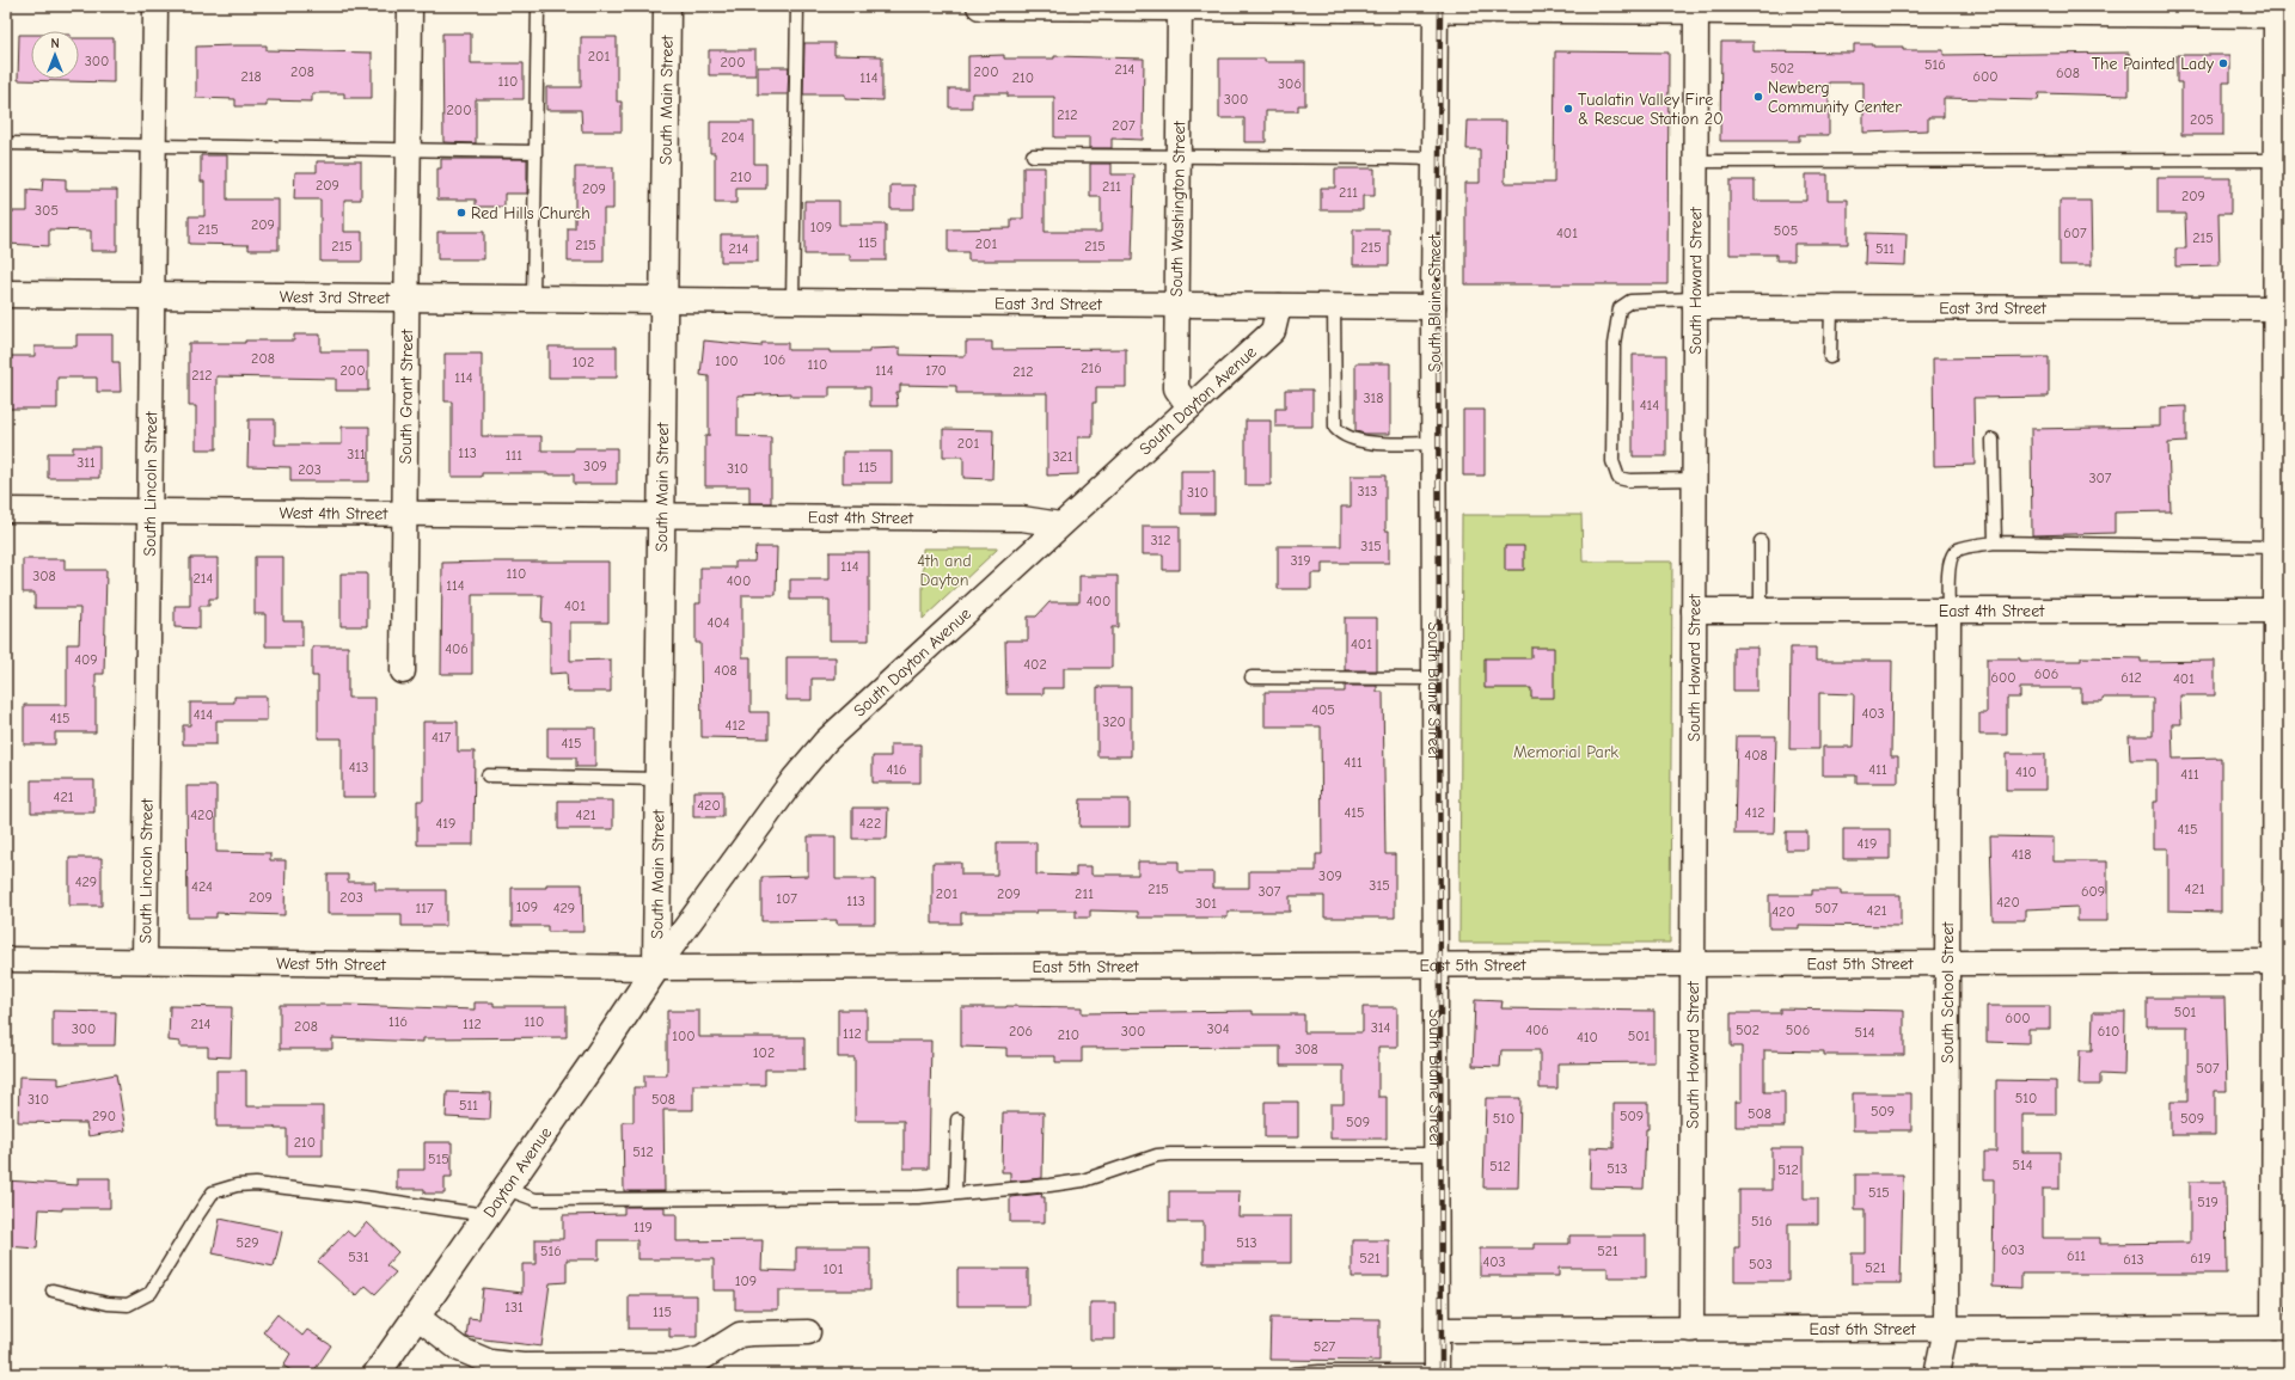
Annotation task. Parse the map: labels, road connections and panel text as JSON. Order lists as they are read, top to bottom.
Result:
{
  "streets": {
    "street": [
      "South Main Street",
      "South Washington Street",
      "South Howard Street",
      "West 3rd Street",
      "East 3rd Street",
      "South Blaine Street",
      "South Grant Street",
      "South Dayton Avenue",
      "South Lincoln Street",
      "West 4th Street",
      "East 4th Street",
      "West 5th Street",
      "East 5th Street",
      "South School Street",
      "Dayton Avenue",
      "East 6th Street"
    ]
  },
  "crossings": [
    ["South Main Street", "West 3rd Street"],
    ["South Main Street", "East 3rd Street"],
    ["South Main Street", "South Dayton Avenue"],
    ["South Main Street", "West 4th Street"],
    ["South Main Street", "East 4th Street"],
    ["South Main Street", "West 5th Street"],
    ["South Main Street", "East 5th Street"],
    ["South Main Street", "Dayton Avenue"],
    ["South Washington Street", "East 3rd Street"],
    ["South Washington Street", "South Dayton Avenue"],
    ["South Howard Street", "East 3rd Street"],
    ["South Howard Street", "East 4th Street"],
    ["South Howard Street", "East 5th Street"],
    ["South Howard Street", "East 6th Street"],
    ["West 3rd Street", "East 3rd Street"],
    ["West 3rd Street", "South Grant Street"],
    ["West 3rd Street", "South Lincoln Street"],
    ["East 3rd Street", "South Blaine Street"],
    ["East 3rd Street", "South Dayton Avenue"],
    ["South Blaine Street", "East 5th Street"],
    ["South Blaine Street", "East 6th Street"],
    ["South Grant Street", "West 4th Street"],
    ["South Dayton Avenue", "East 4th Street"],
    ["South Dayton Avenue", "West 5th Street"],
    ["South Dayton Avenue", "East 5th Street"],
    ["South Dayton Avenue", "Dayton Avenue"],
    ["South Lincoln Street", "West 4th Street"],
    ["South Lincoln Street", "West 5th Street"],
    ["West 4th Street", "East 4th Street"],
    ["East 4th Street", "South School Street"],
    ["West 5th Street", "East 5th Street"],
    ["West 5th Street", "Dayton Avenue"],
    ["East 5th Street", "South School Street"],
    ["East 5th Street", "Dayton Avenue"],
    ["South School Street", "East 6th Street"]
  ],
  "parks": ["4th and Dayton", "Memorial Park"],
  "places": [
    "The Painted Lady",
    "Newberg Community Center",
    "Tualatin Valley Fire & Rescue Station 20",
    "Red Hills Church"
  ],
  "house_numbers": [
    "201",
    "300",
    "200",
    "516",
    "502",
    "214",
    "208",
    "200",
    "608",
    "218",
    "600",
    "114",
    "210",
    "110",
    "306",
    "300",
    "200",
    "212",
    "205",
    "207",
    "204",
    "210",
    "209",
    "211",
    "209",
    "211",
    "209",
    "305",
    "209",
    "109",
    "215",
    "505",
    "401",
    "607",
    "215",
    "115",
    "201",
    "215",
    "215",
    "215",
    "215",
    "214",
    "511",
    "208",
    "106",
    "100",
    "102",
    "110",
    "216",
    "200",
    "114",
    "170",
    "212",
    "212",
    "114",
    "318",
    "414",
    "201",
    "113",
    "311",
    "111",
    "321",
    "311",
    "309",
    "115",
    "310",
    "203",
    "307",
    "313",
    "310",
    "312",
    "315",
    "319",
    "114",
    "110",
    "308",
    "214",
    "400",
    "114",
    "400",
    "401",
    "404",
    "401",
    "406",
    "409",
    "402",
    "408",
    "606",
    "600",
    "612",
    "401",
    "405",
    "403",
    "414",
    "415",
    "320",
    "412",
    "417",
    "415",
    "408",
    "411",
    "413",
    "416",
    "411",
    "410",
    "411",
    "421",
    "420",
    "415",
    "412",
    "420",
    "421",
    "419",
    "422",
    "415",
    "419",
    "418",
    "309",
    "429",
    "315",
    "424",
    "215",
    "421",
    "307",
    "609",
    "201",
    "209",
    "211",
    "209",
    "203",
    "107",
    "113",
    "420",
    "301",
    "109",
    "117",
    "429",
    "507",
    "421",
    "420",
    "501",
    "600",
    "116",
    "110",
    "214",
    "112",
    "208",
    "314",
    "300",
    "304",
    "406",
    "502",
    "506",
    "206",
    "300",
    "610",
    "514",
    "112",
    "210",
    "100",
    "501",
    "410",
    "308",
    "102",
    "507",
    "510",
    "310",
    "508",
    "511",
    "509",
    "508",
    "290",
    "509",
    "510",
    "509",
    "509",
    "210",
    "512",
    "515",
    "514",
    "512",
    "513",
    "512",
    "515",
    "519",
    "516",
    "119",
    "529",
    "513",
    "603",
    "516",
    "521",
    "611",
    "531",
    "521",
    "619",
    "613",
    "403",
    "503",
    "521",
    "101",
    "109",
    "131",
    "115",
    "527"
  ],
  "north": "top"
}
